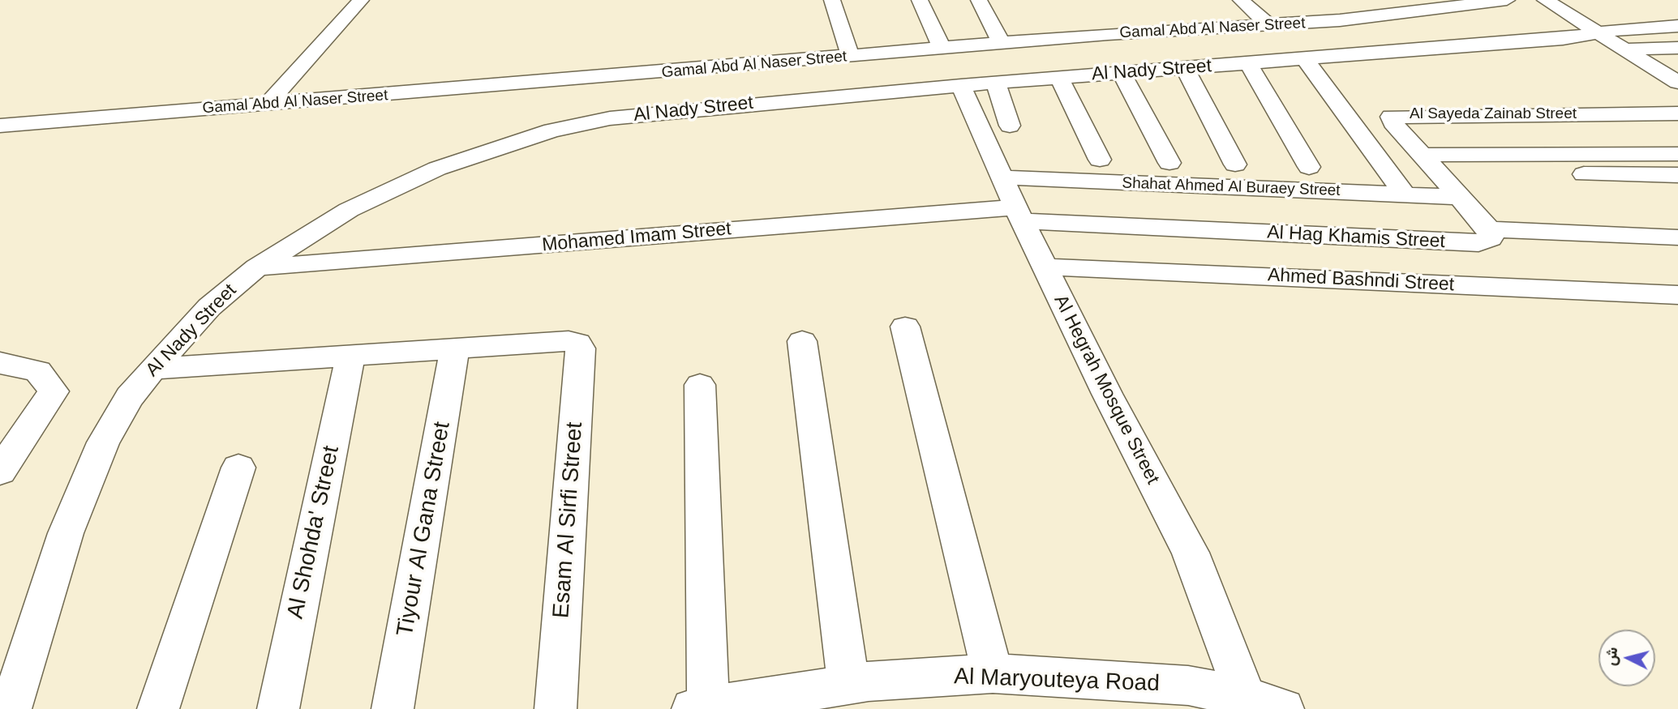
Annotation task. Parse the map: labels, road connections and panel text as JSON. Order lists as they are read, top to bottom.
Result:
{
  "streets": {
    "street": [
      "Gamal Abd Al Naser Street",
      "Al Nady Street",
      "Al Sayeda Zainab Street",
      "Shahat Ahmed Al Buraey Street",
      "Mohamed Imam Street",
      "Al Hag Khamis Street",
      "Ahmed Bashndi Street",
      "Al Hegrah Mosque Street",
      "Esam Al Sirfi Street",
      "Tiyour Al Gana Street",
      "Al Shohda' Street",
      "Al Maryouteya Road"
    ]
  },
  "crossings": [
    ["Al Nady Street", "Mohamed Imam Street"],
    ["Al Nady Street", "Al Hegrah Mosque Street"],
    ["Al Sayeda Zainab Street", "Shahat Ahmed Al Buraey Street"],
    ["Al Sayeda Zainab Street", "Al Hag Khamis Street"],
    ["Shahat Ahmed Al Buraey Street", "Al Hegrah Mosque Street"],
    ["Mohamed Imam Street", "Al Hag Khamis Street"],
    ["Mohamed Imam Street", "Al Hegrah Mosque Street"],
    ["Al Hag Khamis Street", "Al Hegrah Mosque Street"],
    ["Ahmed Bashndi Street", "Al Hegrah Mosque Street"],
    ["Al Hegrah Mosque Street", "Al Maryouteya Road"],
    ["Esam Al Sirfi Street", "Tiyour Al Gana Street"]
  ],
  "north": "left"
}
